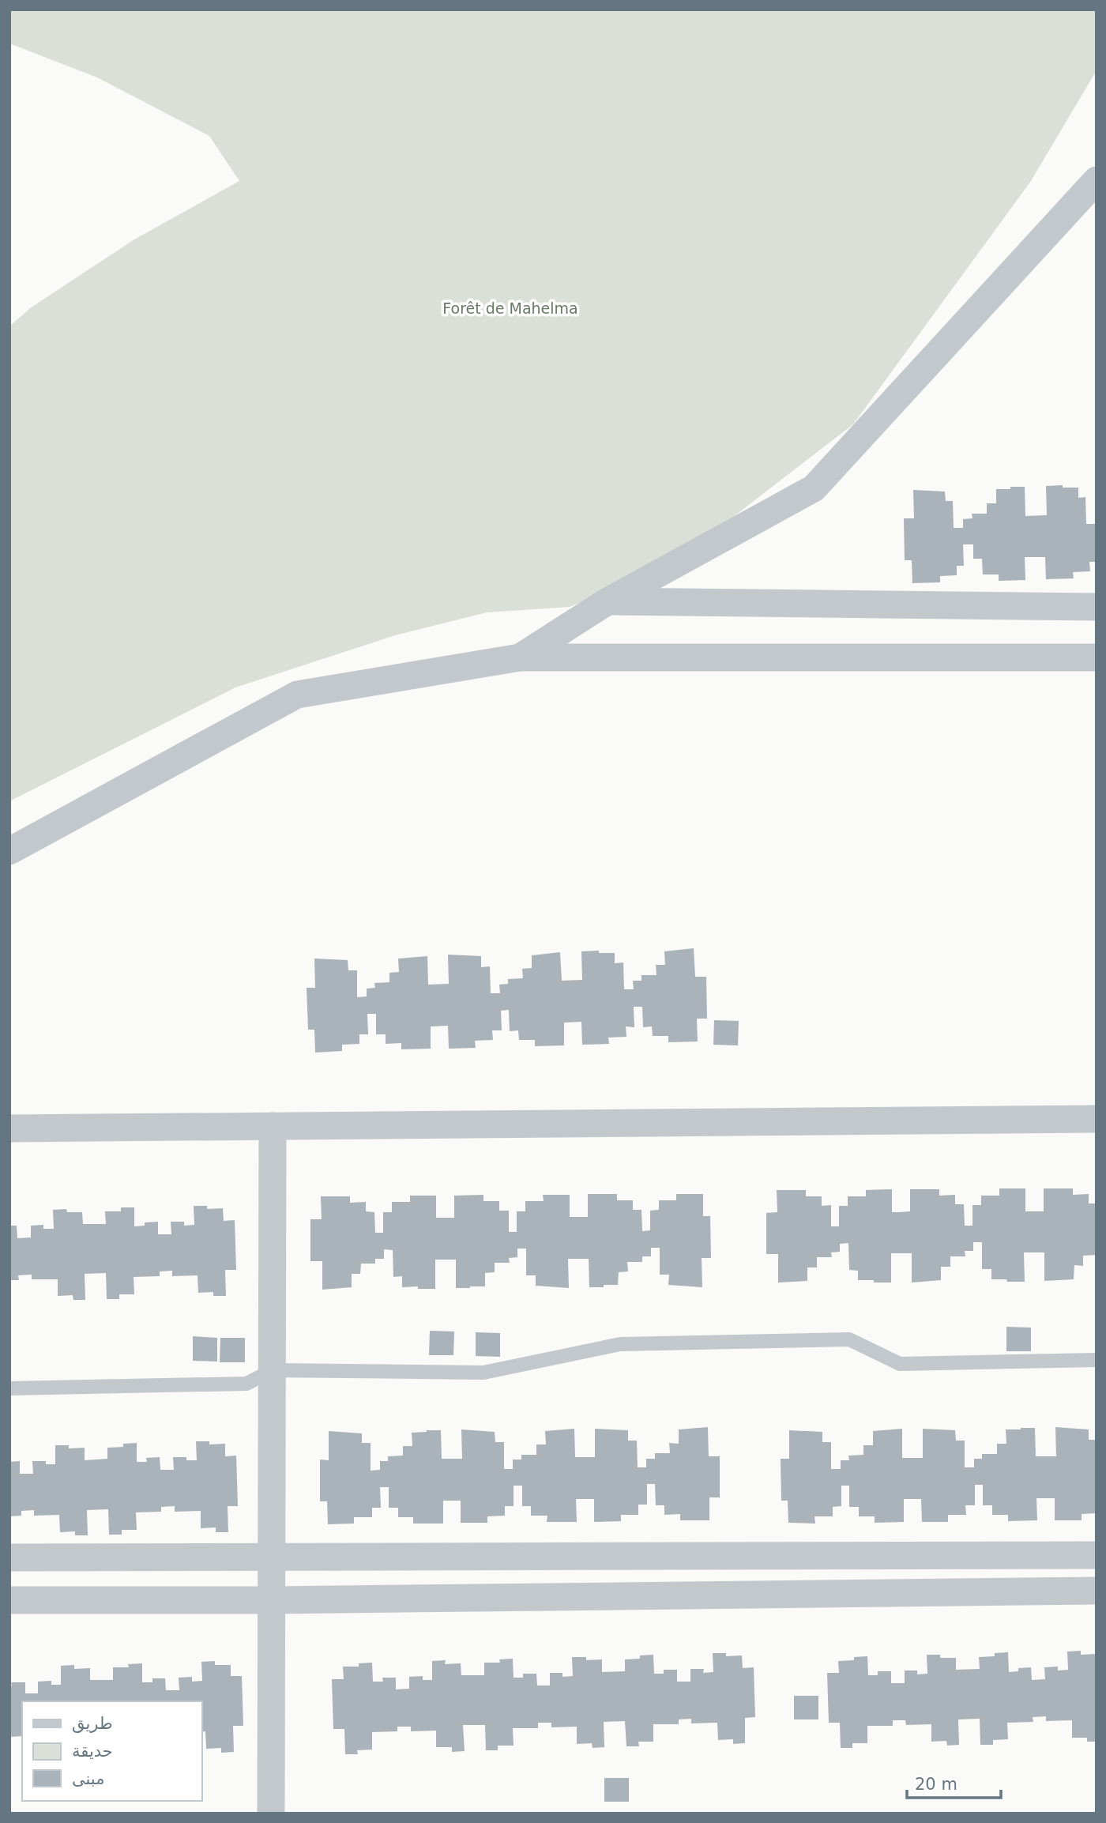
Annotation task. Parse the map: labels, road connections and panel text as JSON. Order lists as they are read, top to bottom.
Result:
{
  "parks": ["Forêt de Mahelma"],
  "legend": ["طريق", "حديقة", "مبنى"],
  "scale_bar": "20 m"
}
